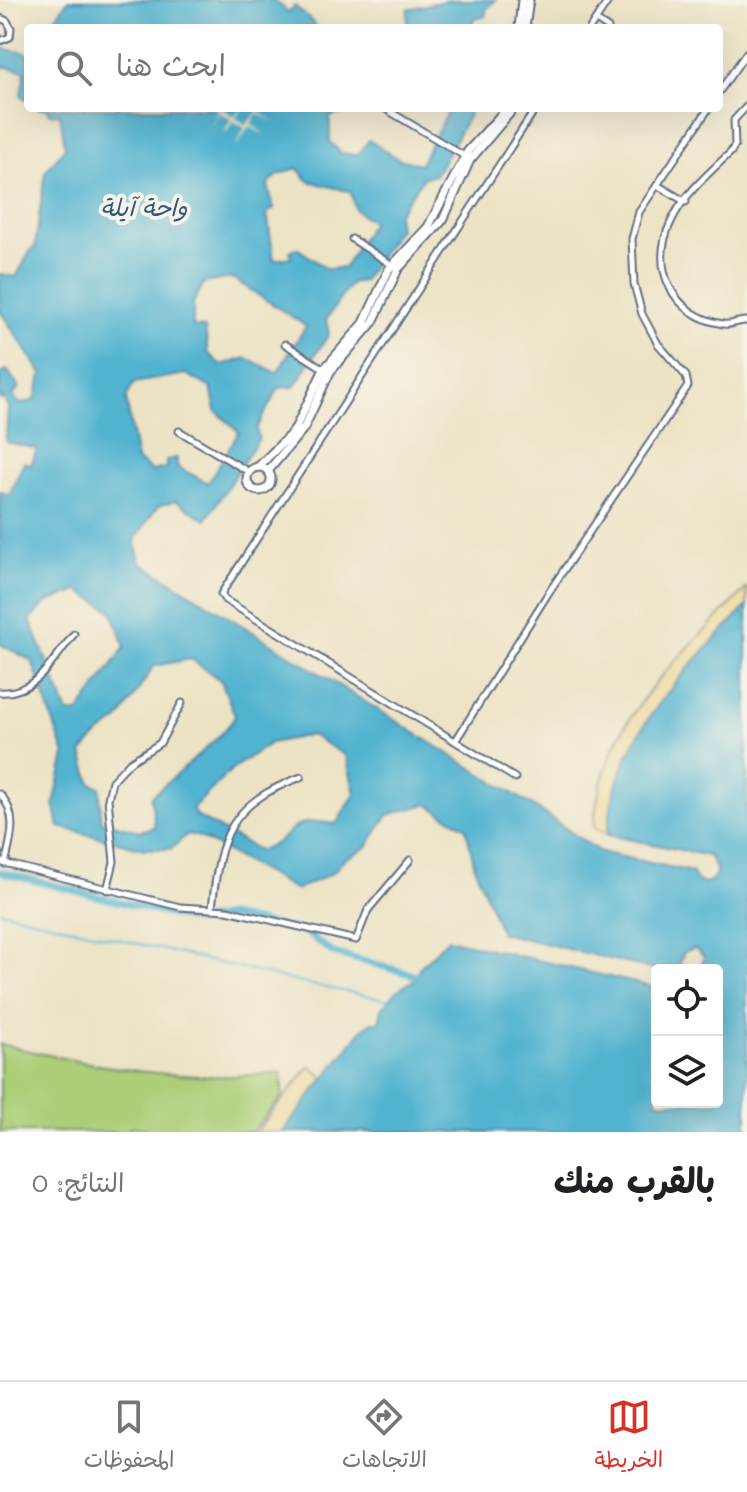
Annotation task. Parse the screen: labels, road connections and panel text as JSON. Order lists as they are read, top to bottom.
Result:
{
  "water": ["واحة آيلة"],
  "page": {
    "search": "ابحث هنا",
    "heading": ["بالقرب منك", "النتائج: 0"],
    "nav": ["الخريطة", "الاتجاهات", "المحفوظات"]
  }
}
